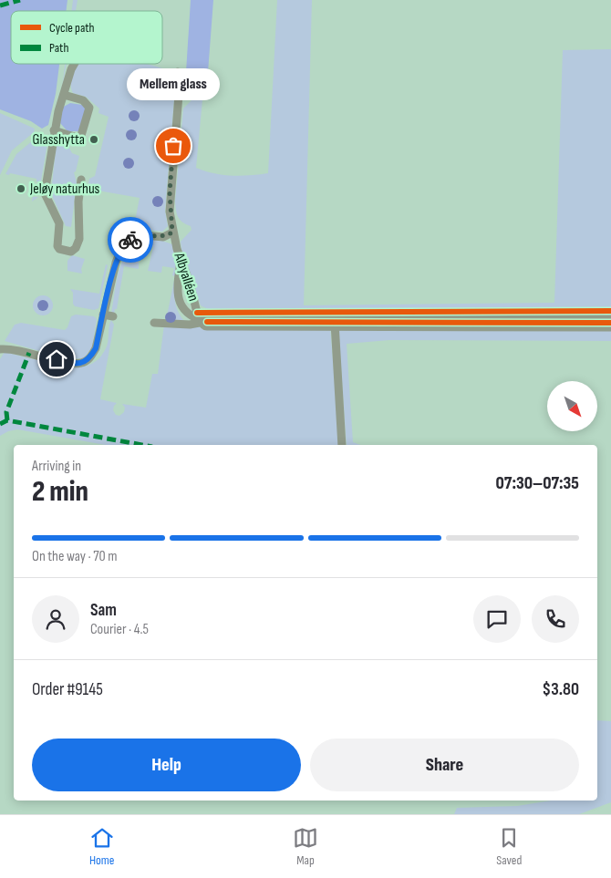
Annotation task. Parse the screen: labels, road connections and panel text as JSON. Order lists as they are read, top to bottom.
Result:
{
  "streets": {
    "lane": ["Albyalléen"]
  },
  "places": ["Glasshytta", "Mellem glass", "Jeløy naturhus"],
  "legend": ["Cycle path", "Path"],
  "north": "bottom right",
  "page": {
    "bubble": "Mellem glass",
    "heading": ["2 min", "Arriving in", "07:30–07:35"],
    "panel": [
      "Sam",
      "Courier · 4.5",
      "Order #9145",
      "$3.80"
    ],
    "bar": "On the way · 70 m",
    "buttons": ["Help", "Share"],
    "tabs": ["Home", "Map", "Saved"]
  }
}
